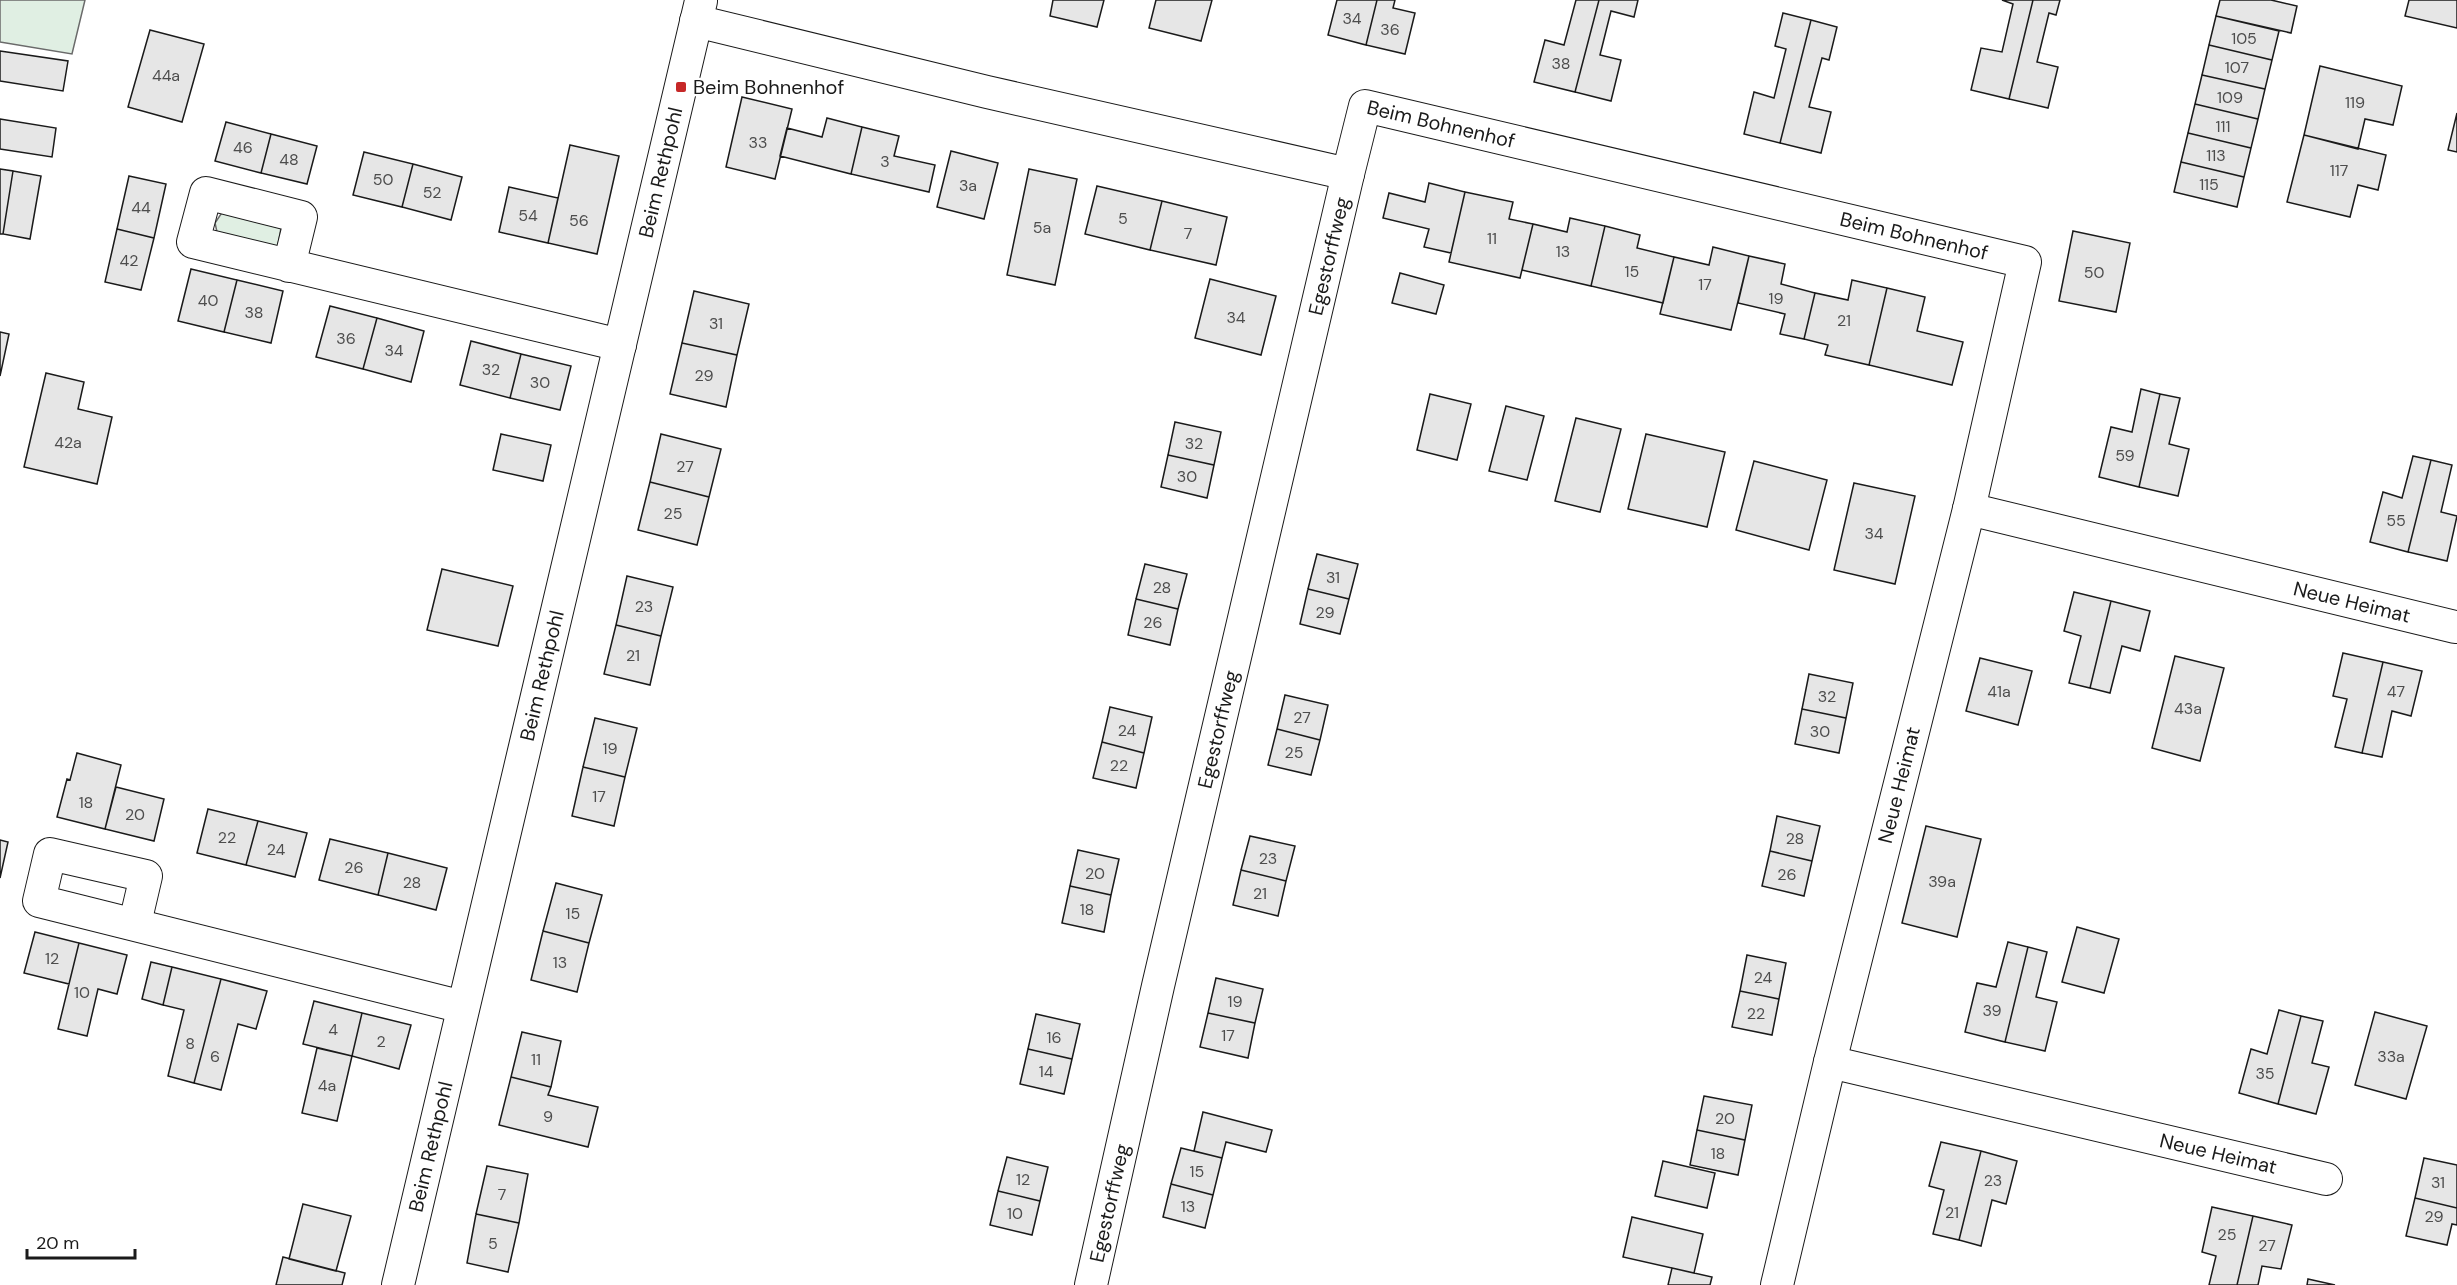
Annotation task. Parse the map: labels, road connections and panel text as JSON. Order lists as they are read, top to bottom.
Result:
{
  "streets": {
    "street": [
      "Beim Bohnenhof",
      "Beim Rethpohl",
      "Egestorffweg",
      "Neue Heimat"
    ]
  },
  "crossings": [
    ["Beim Bohnenhof", "Egestorffweg"],
    ["Beim Bohnenhof", "Neue Heimat"]
  ],
  "places": {
    "transit": ["Beim Bohnenhof"]
  },
  "house_numbers": [
    "34",
    "36",
    "105",
    "38",
    "107",
    "44a",
    "109",
    "119",
    "111",
    "33",
    "46",
    "113",
    "48",
    "3",
    "117",
    "50",
    "115",
    "3a",
    "52",
    "44",
    "54",
    "5",
    "56",
    "5a",
    "7",
    "11",
    "13",
    "42",
    "15",
    "50",
    "17",
    "19",
    "40",
    "38",
    "34",
    "21",
    "31",
    "36",
    "34",
    "32",
    "29",
    "30",
    "42a",
    "32",
    "59",
    "27",
    "30",
    "25",
    "55",
    "34",
    "31",
    "28",
    "23",
    "29",
    "26",
    "21",
    "41a",
    "47",
    "32",
    "43a",
    "27",
    "24",
    "30",
    "19",
    "25",
    "22",
    "17",
    "18",
    "20",
    "22",
    "28",
    "24",
    "23",
    "26",
    "20",
    "26",
    "39a",
    "28",
    "21",
    "18",
    "15",
    "12",
    "13",
    "24",
    "10",
    "19",
    "39",
    "22",
    "4",
    "17",
    "16",
    "2",
    "8",
    "6",
    "33a",
    "11",
    "14",
    "35",
    "4a",
    "9",
    "20",
    "18",
    "15",
    "12",
    "23",
    "31",
    "7",
    "13",
    "21",
    "10",
    "29",
    "25",
    "5",
    "27"
  ],
  "scale_bar": "20 m"
}
